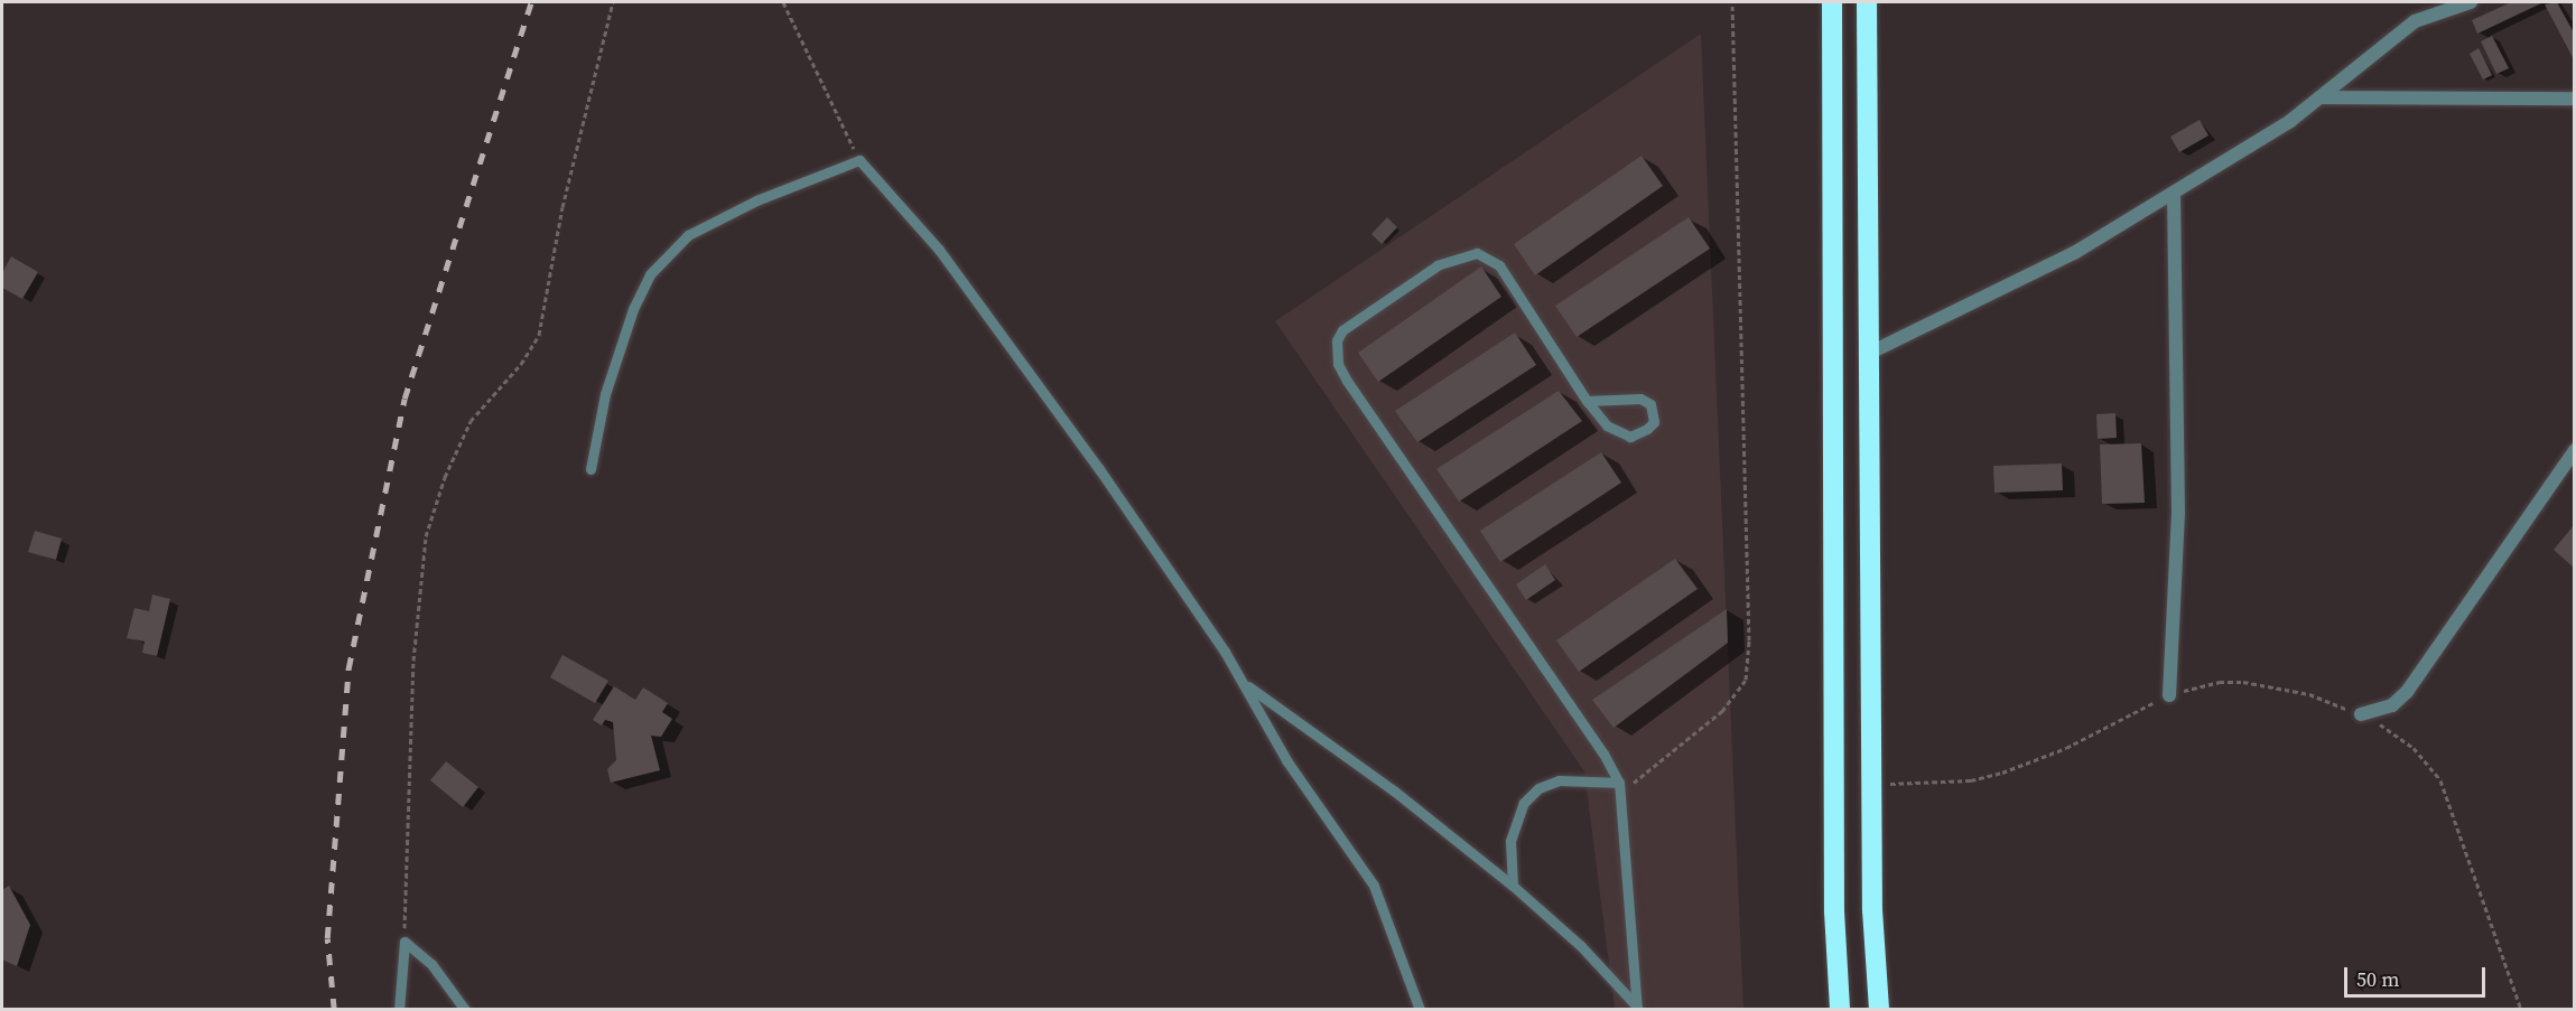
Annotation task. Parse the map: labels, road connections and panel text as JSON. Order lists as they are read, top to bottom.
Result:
{
  "scale_bar": "50 m"
}
